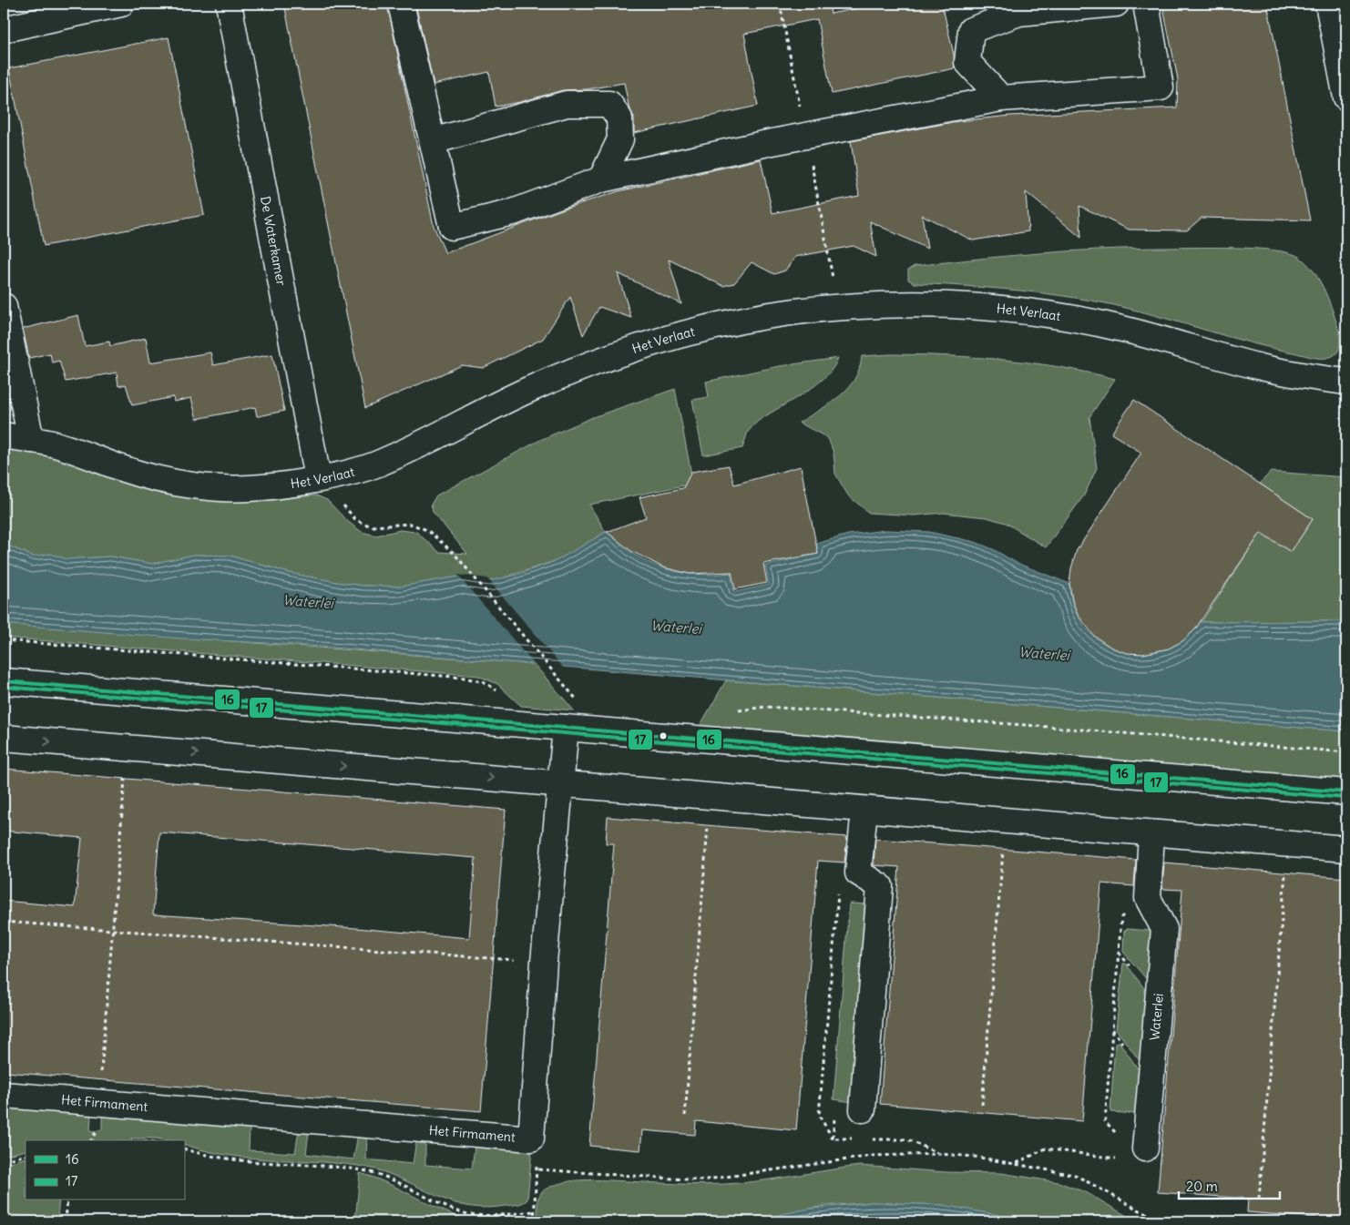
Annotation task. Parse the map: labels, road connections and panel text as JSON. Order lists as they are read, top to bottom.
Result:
{
  "streets": {
    "street": [
      "De Waterkamer",
      "Het Verlaat",
      "Waterlei",
      "Het Firmament"
    ]
  },
  "crossings": [
    ["De Waterkamer", "Het Verlaat"]
  ],
  "water": ["Waterlei"],
  "lines": ["transit line 16", "transit line 17"],
  "legend": ["16", "17"],
  "scale_bar": "20 m"
}
